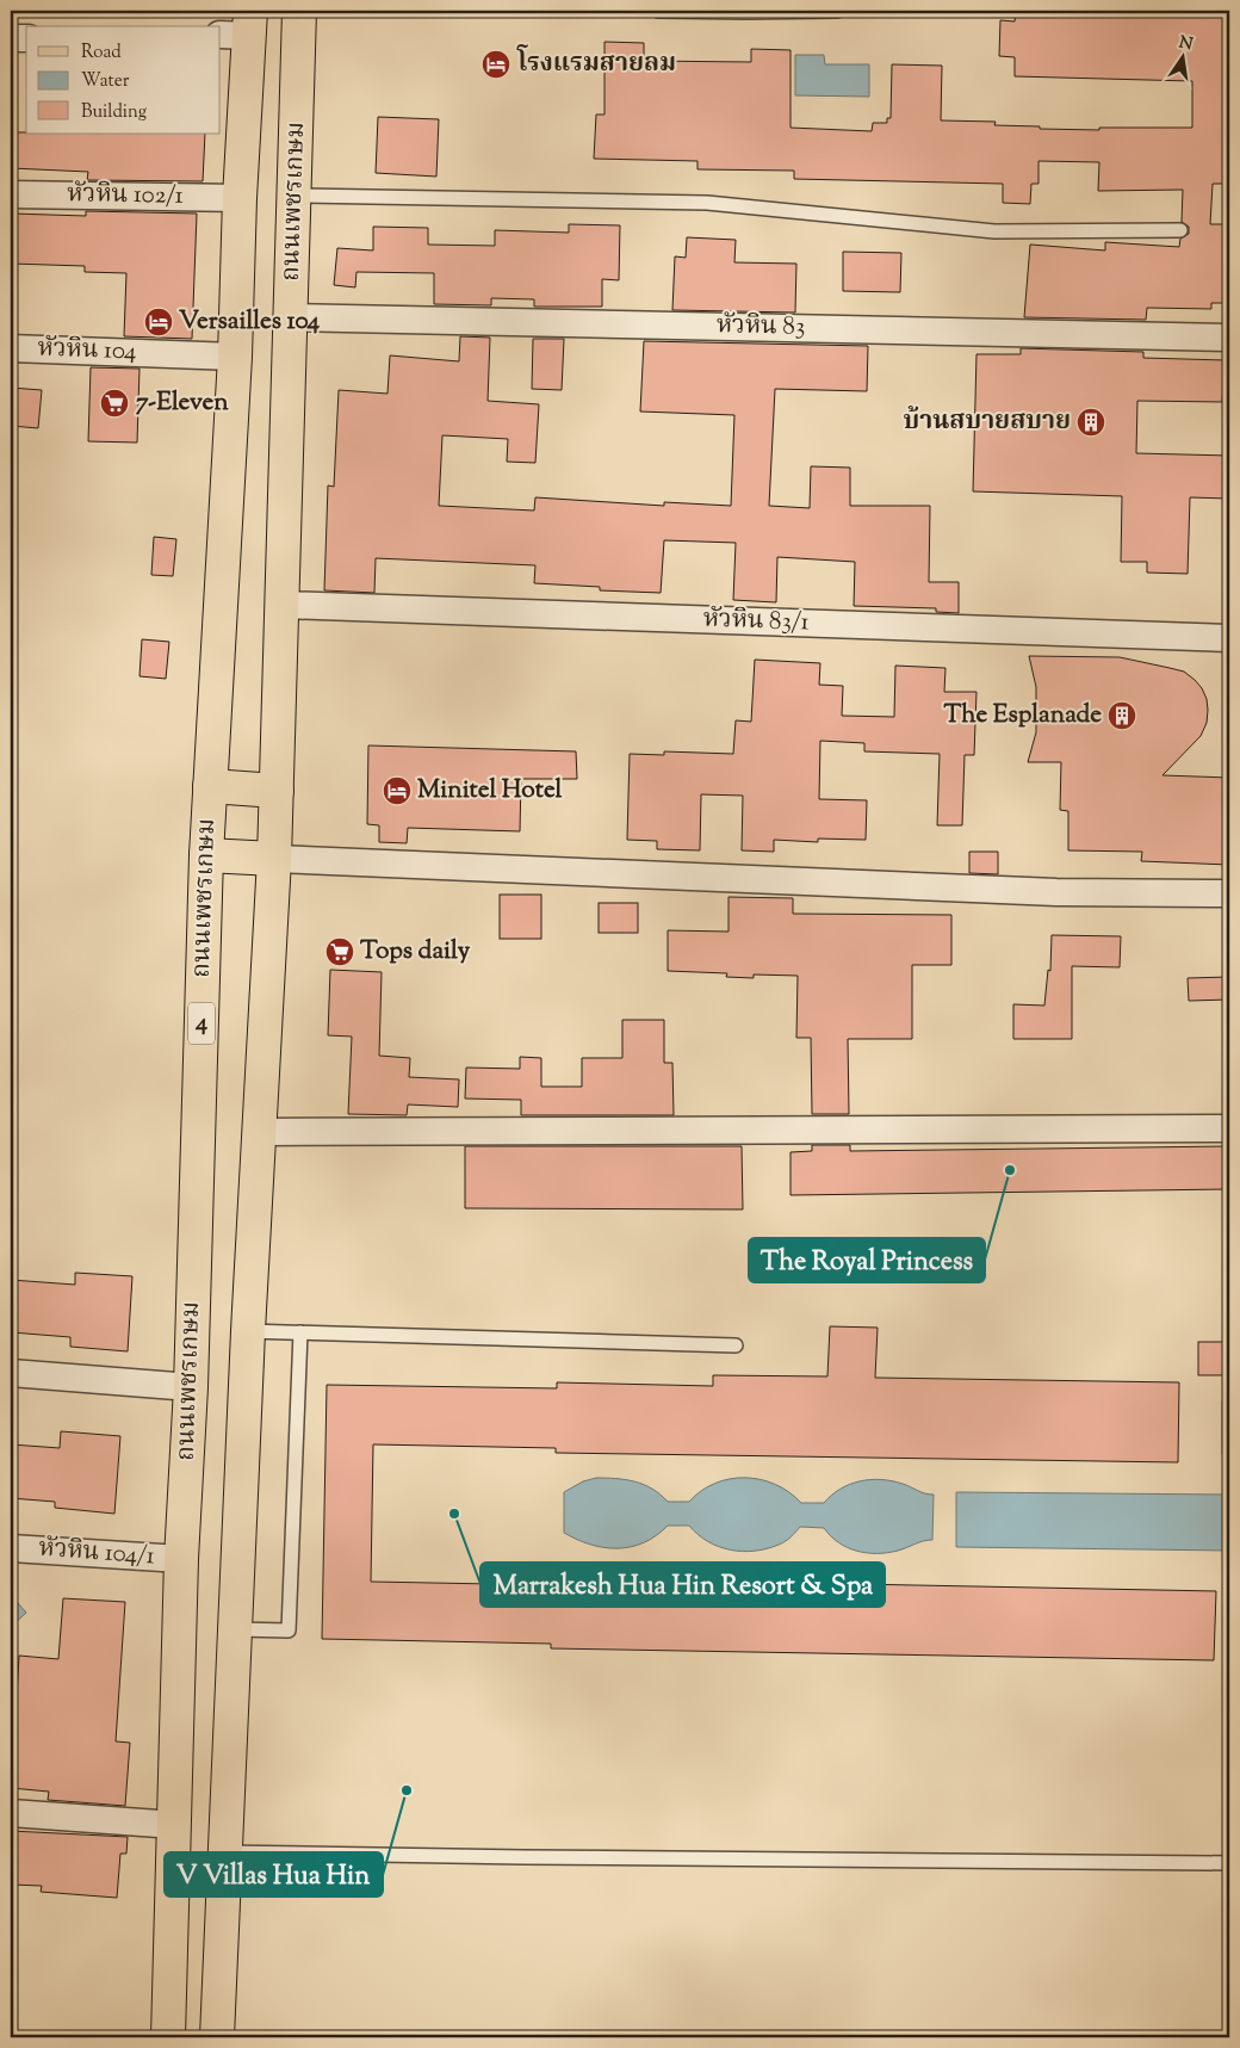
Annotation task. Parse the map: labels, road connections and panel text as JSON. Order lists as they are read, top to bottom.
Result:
{
  "streets": {
    "main road": ["ถนนเพชรเกษม", "4"],
    "street": [
      "หัวหิน 102/1",
      "หัวหิน 83",
      "หัวหิน 104",
      "หัวหิน 83/1",
      "หัวหิน 104/1"
    ]
  },
  "crossings": [
    ["หัวหิน 102/1", "ถนนเพชรเกษม"],
    ["ถนนเพชรเกษม", "หัวหิน 83"],
    ["ถนนเพชรเกษม", "หัวหิน 104"],
    ["ถนนเพชรเกษม", "หัวหิน 83/1"],
    ["ถนนเพชรเกษม", "หัวหิน 104/1"]
  ],
  "places": {
    "hotel": ["โรงแรมสายลม", "Versailles 104", "Minitel Hotel"],
    "supermarket": ["7-Eleven", "Tops daily"],
    "building": ["บ้านสบายสบาย", "The Esplanade"],
    "other": ["The Royal Princess", "Marrakesh Hua Hin Resort & Spa", "V Villas Hua Hin"]
  },
  "legend": ["Road", "Water", "Building"],
  "north": "top"
}
